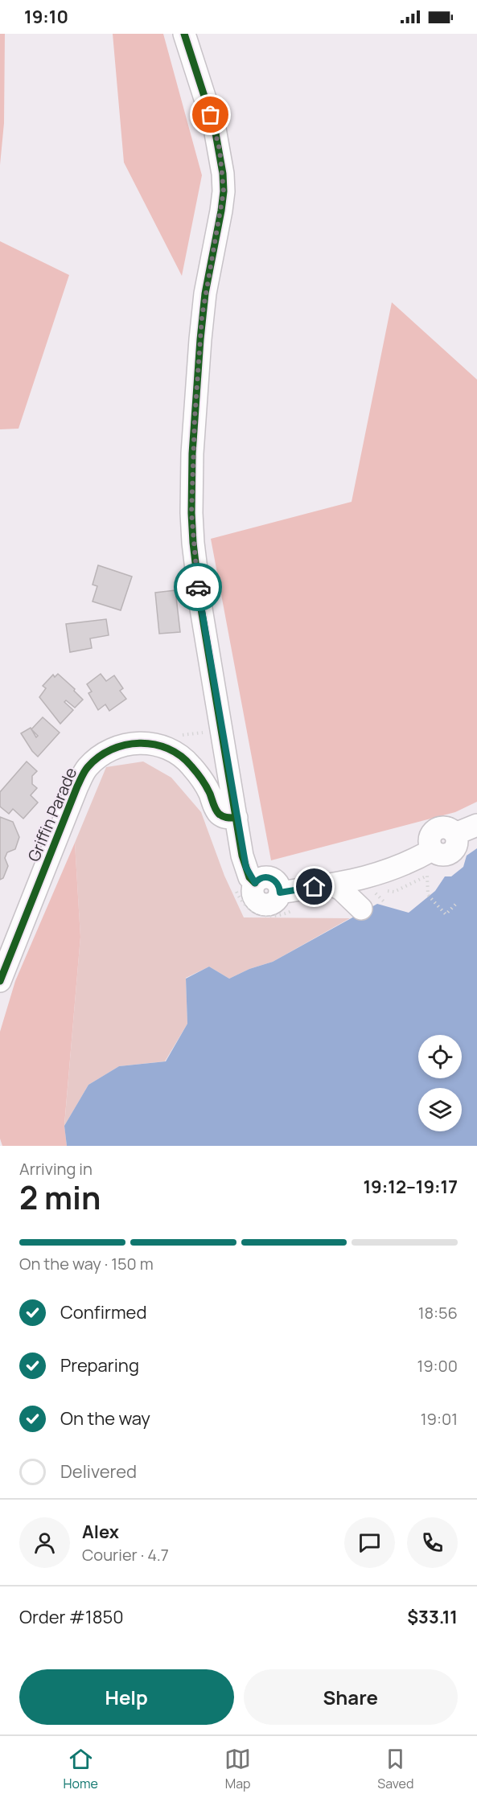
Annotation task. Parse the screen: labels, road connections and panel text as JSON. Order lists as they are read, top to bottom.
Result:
{
  "streets": {
    "street": ["Griffin Parade"]
  },
  "page": {
    "status": "19:10",
    "heading": ["2 min", "Arriving in", "19:12–19:17"],
    "panel": [
      "Alex",
      "Courier · 4.7",
      "Order #1850",
      "$33.11"
    ],
    "bar": "On the way · 150 m",
    "list": [
      ["Confirmed", "18:56"],
      ["Preparing", "19:00"],
      ["On the way", "19:01"],
      "Delivered"
    ],
    "buttons": ["Help", "Share"],
    "tabs": ["Home", "Map", "Saved"]
  }
}
